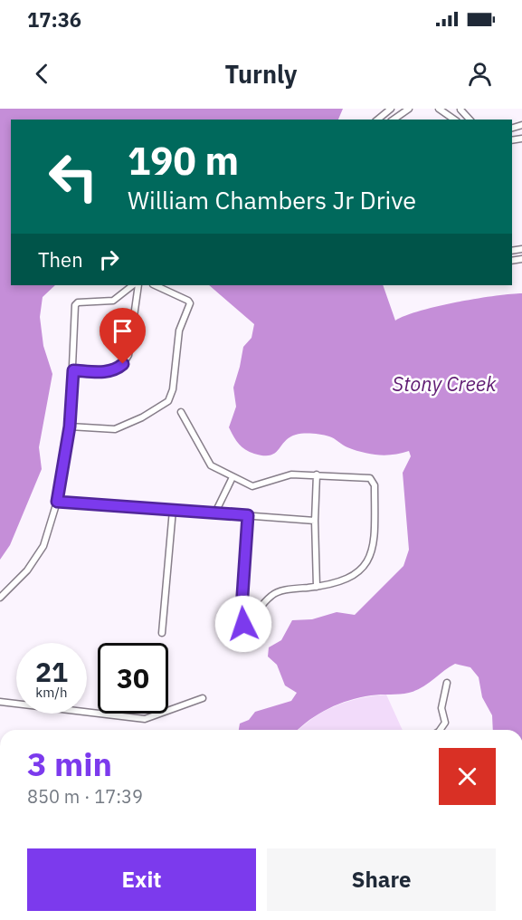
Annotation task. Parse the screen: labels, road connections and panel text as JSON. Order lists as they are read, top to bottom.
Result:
{
  "water": ["Stony Creek"],
  "page": {
    "status": "17:36",
    "header": "Turnly",
    "turn": ["190 m", "William Chambers Jr Drive"],
    "then": "Then",
    "speed": "21 km/h",
    "limit": "30",
    "heading": ["3 min", "850 m · 17:39"],
    "buttons": ["Exit", "Share"]
  }
}
